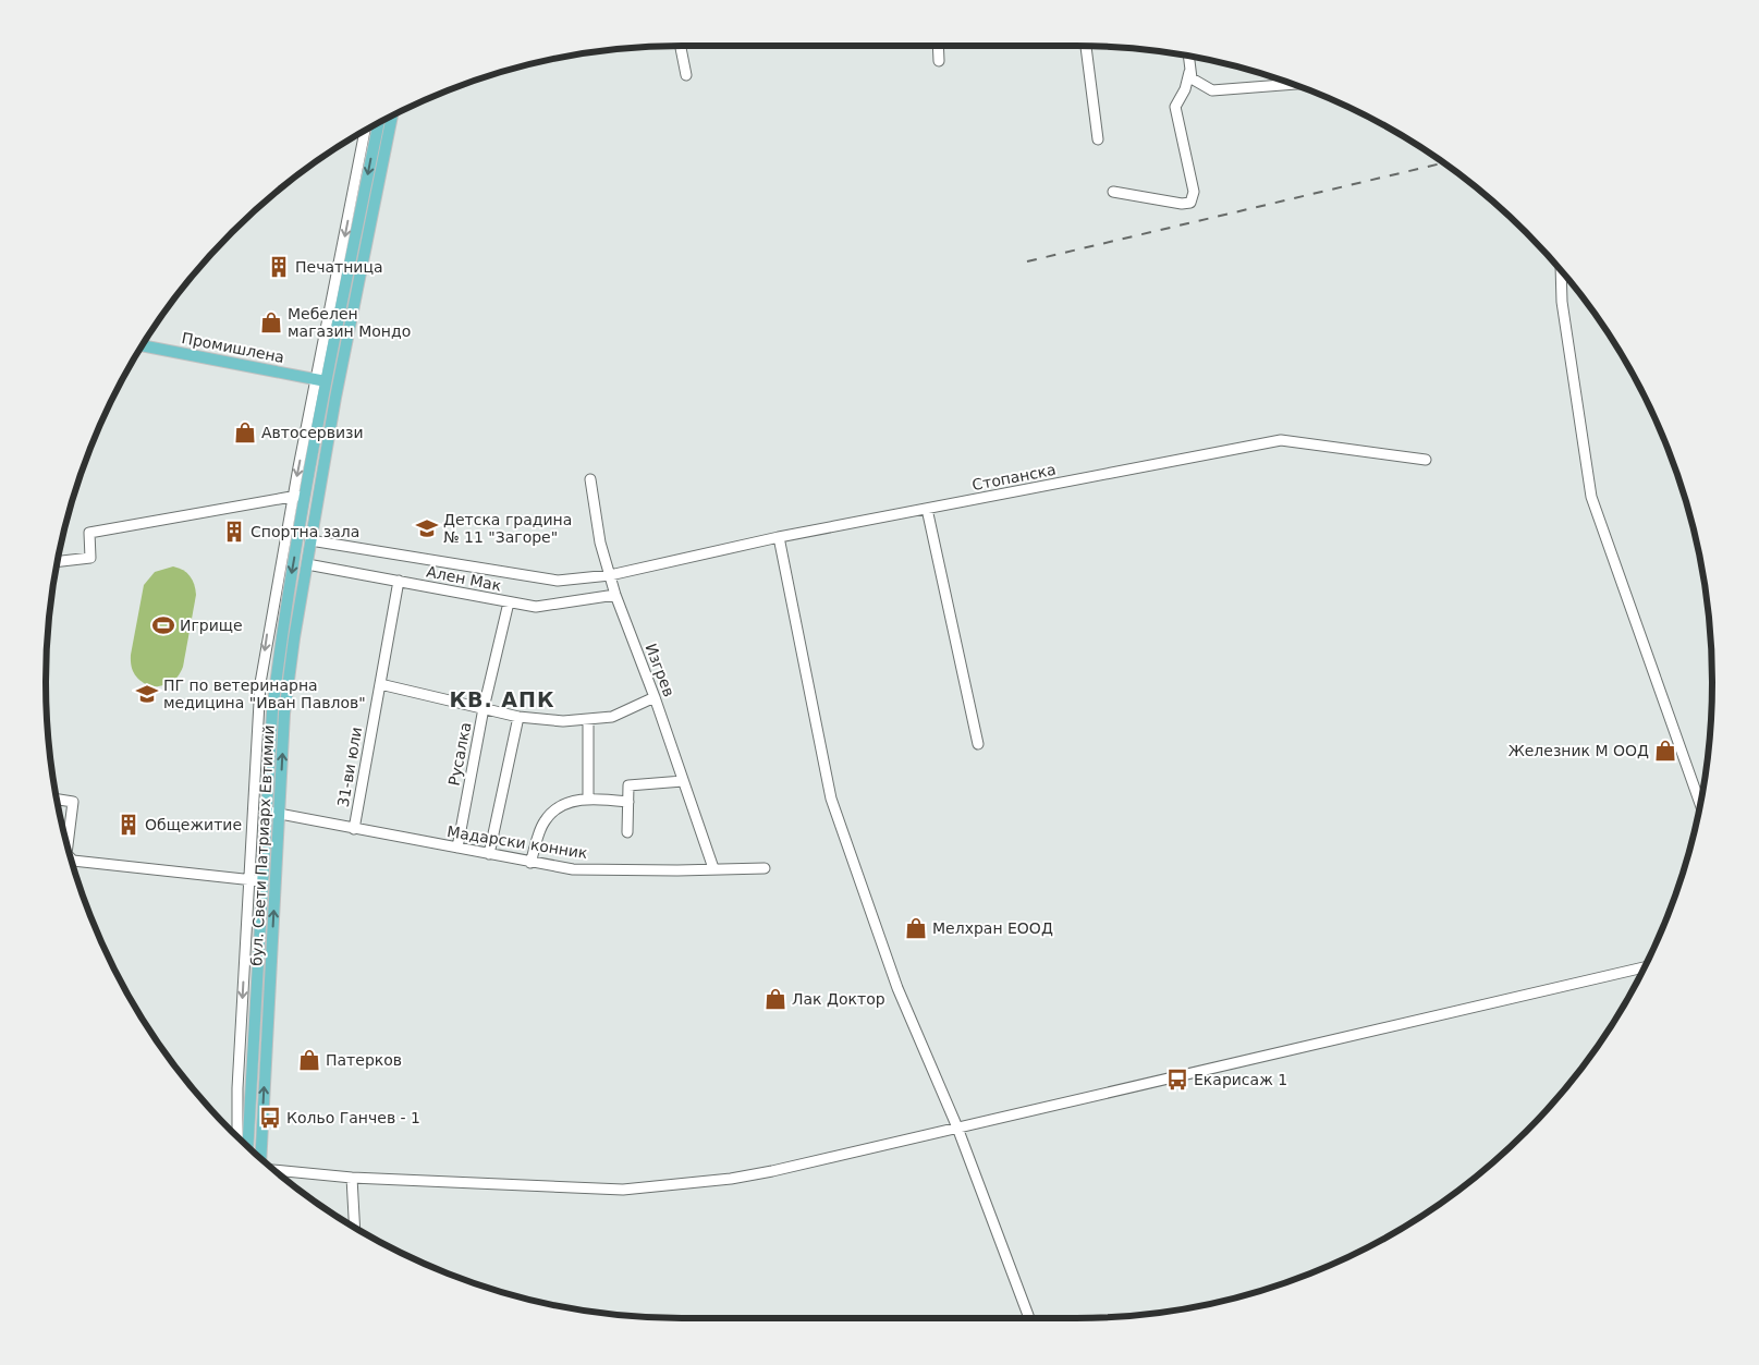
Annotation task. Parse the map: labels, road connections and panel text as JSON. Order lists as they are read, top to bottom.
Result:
{
  "streets": {
    "main road": ["Промишлена", "бул. Свети Патриарх Евтимий"],
    "street": [
      "Стопанска",
      "Ален Мак",
      "Изгрев",
      "Русалка",
      "31-ви юли",
      "Мадарски конник"
    ]
  },
  "crossings": [
    ["Промишлена", "бул. Свети Патриарх Евтимий"],
    ["Стопанска", "Изгрев"],
    ["Стопанска", "бул. Свети Патриарх Евтимий"],
    ["Ален Мак", "Изгрев"],
    ["Ален Мак", "Русалка"],
    ["Ален Мак", "31-ви юли"],
    ["Ален Мак", "бул. Свети Патриарх Евтимий"],
    ["Изгрев", "Мадарски конник"],
    ["Русалка", "Мадарски конник"],
    ["31-ви юли", "Мадарски конник"],
    ["Мадарски конник", "бул. Свети Патриарх Евтимий"]
  ],
  "districts": ["КВ. АПК"],
  "places": {
    "building": ["Печатница", "Спортна зала", "Общежитие"],
    "shop": [
      "Мебелен магазин Мондо",
      "Автосервизи",
      "Железник М ООД",
      "Мелхран ЕООД",
      "Лак Доктор",
      "Патерков"
    ],
    "school or university": ["Детска градина № 11 \"Загоре\"", "ПГ по ветеринарна медицина \"Иван Павлов\""],
    "sports": ["Игрище"],
    "bus stop": ["Екарисаж 1", "Кольо Ганчев - 1"]
  }
}
